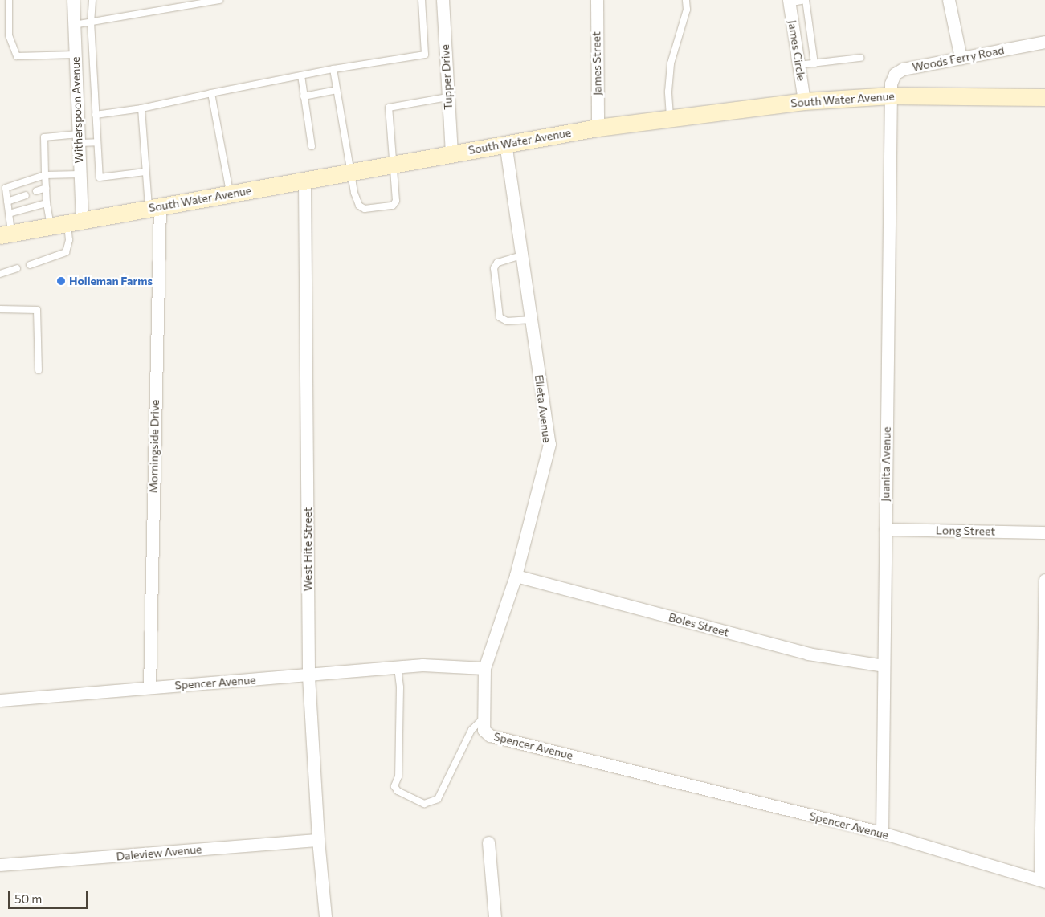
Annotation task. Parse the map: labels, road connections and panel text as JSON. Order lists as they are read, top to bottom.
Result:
{
  "streets": {
    "main road": ["South Water Avenue"],
    "street": [
      "James Circle",
      "Woods Ferry Road",
      "James Street",
      "Tupper Drive",
      "Witherspoon Avenue",
      "Elleta Avenue",
      "Morningside Drive",
      "Juanita Avenue",
      "Long Street",
      "West Hite Street",
      "Boles Street",
      "Spencer Avenue",
      "Daleview Avenue"
    ]
  },
  "crossings": [
    ["James Circle", "South Water Avenue"],
    ["Woods Ferry Road", "South Water Avenue"],
    ["Woods Ferry Road", "Juanita Avenue"],
    ["James Street", "South Water Avenue"],
    ["Tupper Drive", "South Water Avenue"],
    ["South Water Avenue", "Witherspoon Avenue"],
    ["South Water Avenue", "Elleta Avenue"],
    ["South Water Avenue", "Morningside Drive"],
    ["South Water Avenue", "Juanita Avenue"],
    ["South Water Avenue", "West Hite Street"],
    ["Elleta Avenue", "Boles Street"],
    ["Elleta Avenue", "Spencer Avenue"],
    ["Morningside Drive", "Spencer Avenue"],
    ["Juanita Avenue", "Long Street"],
    ["Juanita Avenue", "Boles Street"],
    ["Juanita Avenue", "Spencer Avenue"],
    ["West Hite Street", "Spencer Avenue"],
    ["West Hite Street", "Daleview Avenue"]
  ],
  "places": ["Holleman Farms"],
  "scale_bar": "50 m"
}
